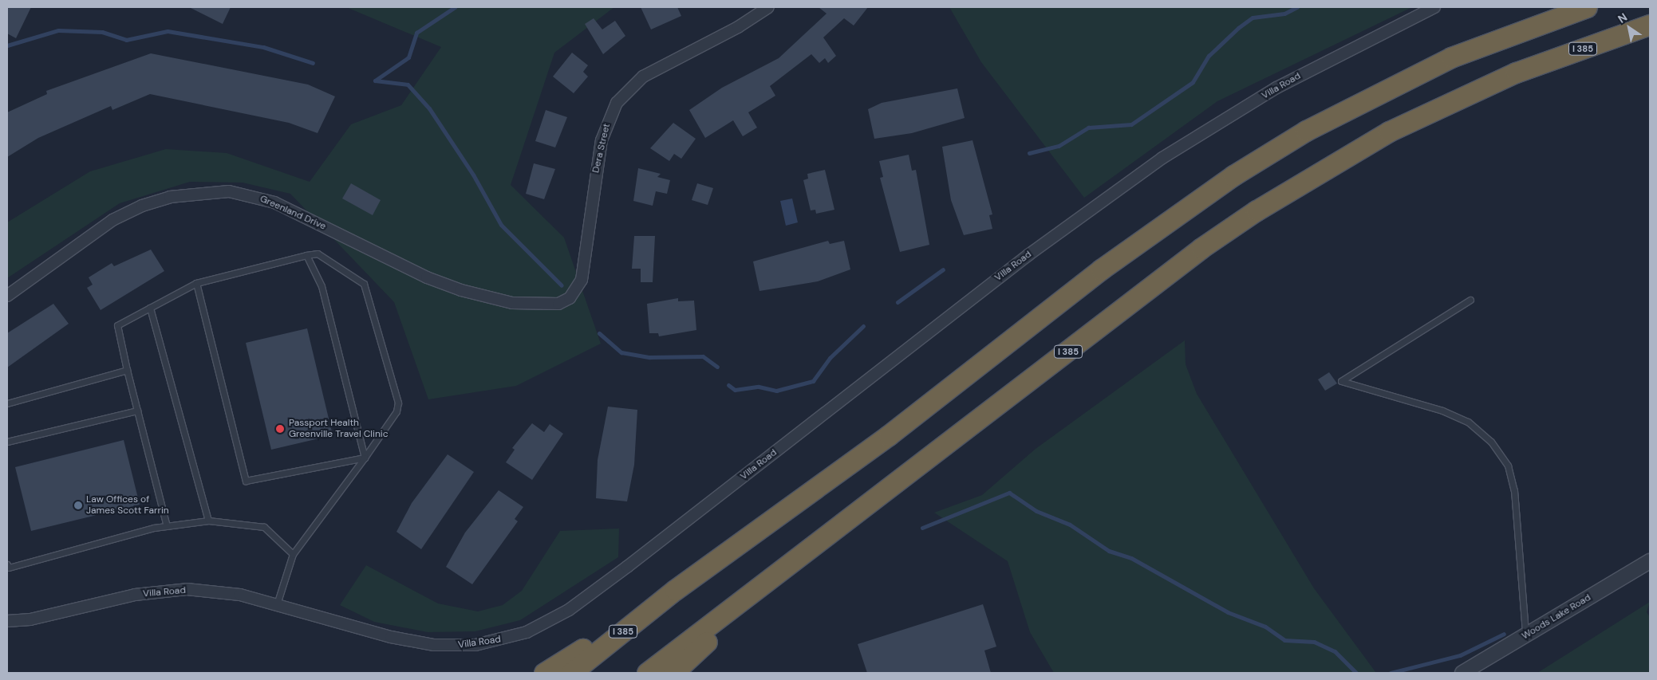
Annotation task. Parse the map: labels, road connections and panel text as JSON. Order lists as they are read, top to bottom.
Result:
{
  "streets": {
    "highway": ["I 385"],
    "street": [
      "Villa Road",
      "Dera Street",
      "Greenland Drive",
      "Woods Lake Road"
    ]
  },
  "crossings": [
    ["Dera Street", "Greenland Drive"]
  ],
  "places": ["Passport Health Greenville Travel Clinic", "Law Offices of James Scott Farrin"],
  "north": "top left"
}
